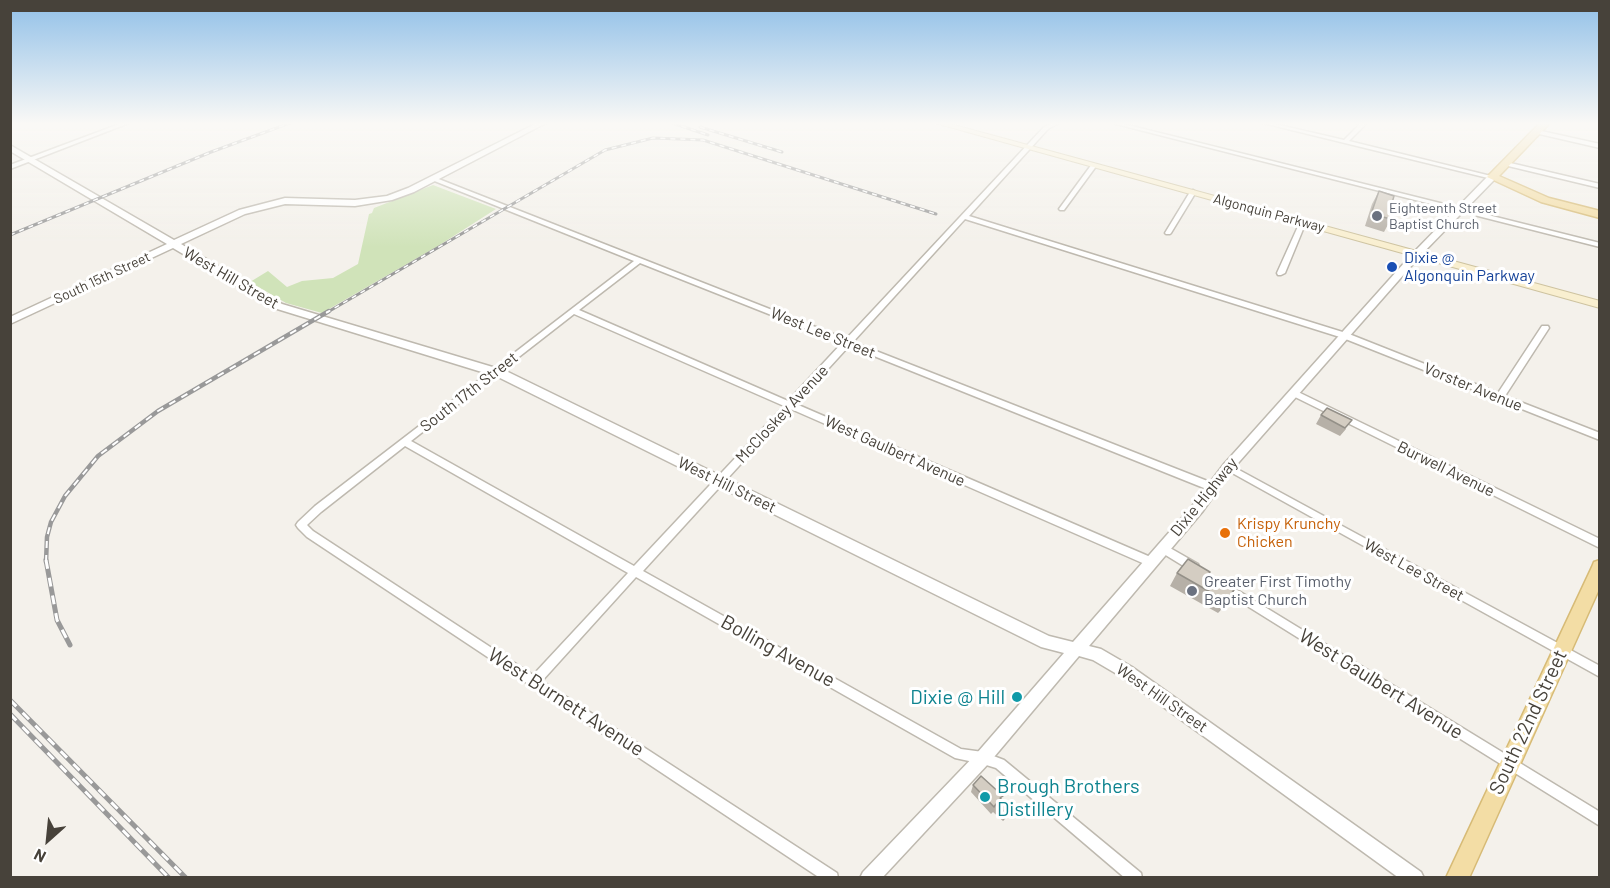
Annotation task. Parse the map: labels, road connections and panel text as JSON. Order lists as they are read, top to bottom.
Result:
{
  "streets": {
    "main road": ["Algonquin Parkway", "Dixie Highway", "South 22nd Street"],
    "street": [
      "South 15th Street",
      "West Hill Street",
      "West Lee Street",
      "Vorster Avenue",
      "South 17th Street",
      "McCloskey Avenue",
      "West Gaulbert Avenue",
      "Burwell Avenue",
      "Bolling Avenue",
      "West Burnett Avenue"
    ]
  },
  "crossings": [
    ["Algonquin Parkway", "Dixie Highway"],
    ["South 15th Street", "West Hill Street"],
    ["South 15th Street", "West Lee Street"],
    ["West Hill Street", "South 17th Street"],
    ["West Hill Street", "McCloskey Avenue"],
    ["West Hill Street", "Dixie Highway"],
    ["West Lee Street", "South 17th Street"],
    ["West Lee Street", "McCloskey Avenue"],
    ["West Lee Street", "Dixie Highway"],
    ["West Lee Street", "South 22nd Street"],
    ["Vorster Avenue", "McCloskey Avenue"],
    ["Vorster Avenue", "Dixie Highway"],
    ["South 17th Street", "West Gaulbert Avenue"],
    ["South 17th Street", "Bolling Avenue"],
    ["South 17th Street", "West Burnett Avenue"],
    ["McCloskey Avenue", "West Gaulbert Avenue"],
    ["McCloskey Avenue", "Bolling Avenue"],
    ["McCloskey Avenue", "West Burnett Avenue"],
    ["West Gaulbert Avenue", "Dixie Highway"],
    ["West Gaulbert Avenue", "South 22nd Street"],
    ["Burwell Avenue", "Dixie Highway"],
    ["Dixie Highway", "Bolling Avenue"]
  ],
  "places": [
    "Eighteenth Street Baptist Church",
    "Dixie @ Algonquin Parkway",
    "Krispy Krunchy Chicken",
    "Greater First Timothy Baptist Church",
    "Dixie @ Hill",
    "Brough Brothers Distillery"
  ],
  "north": "bottom left"
}
